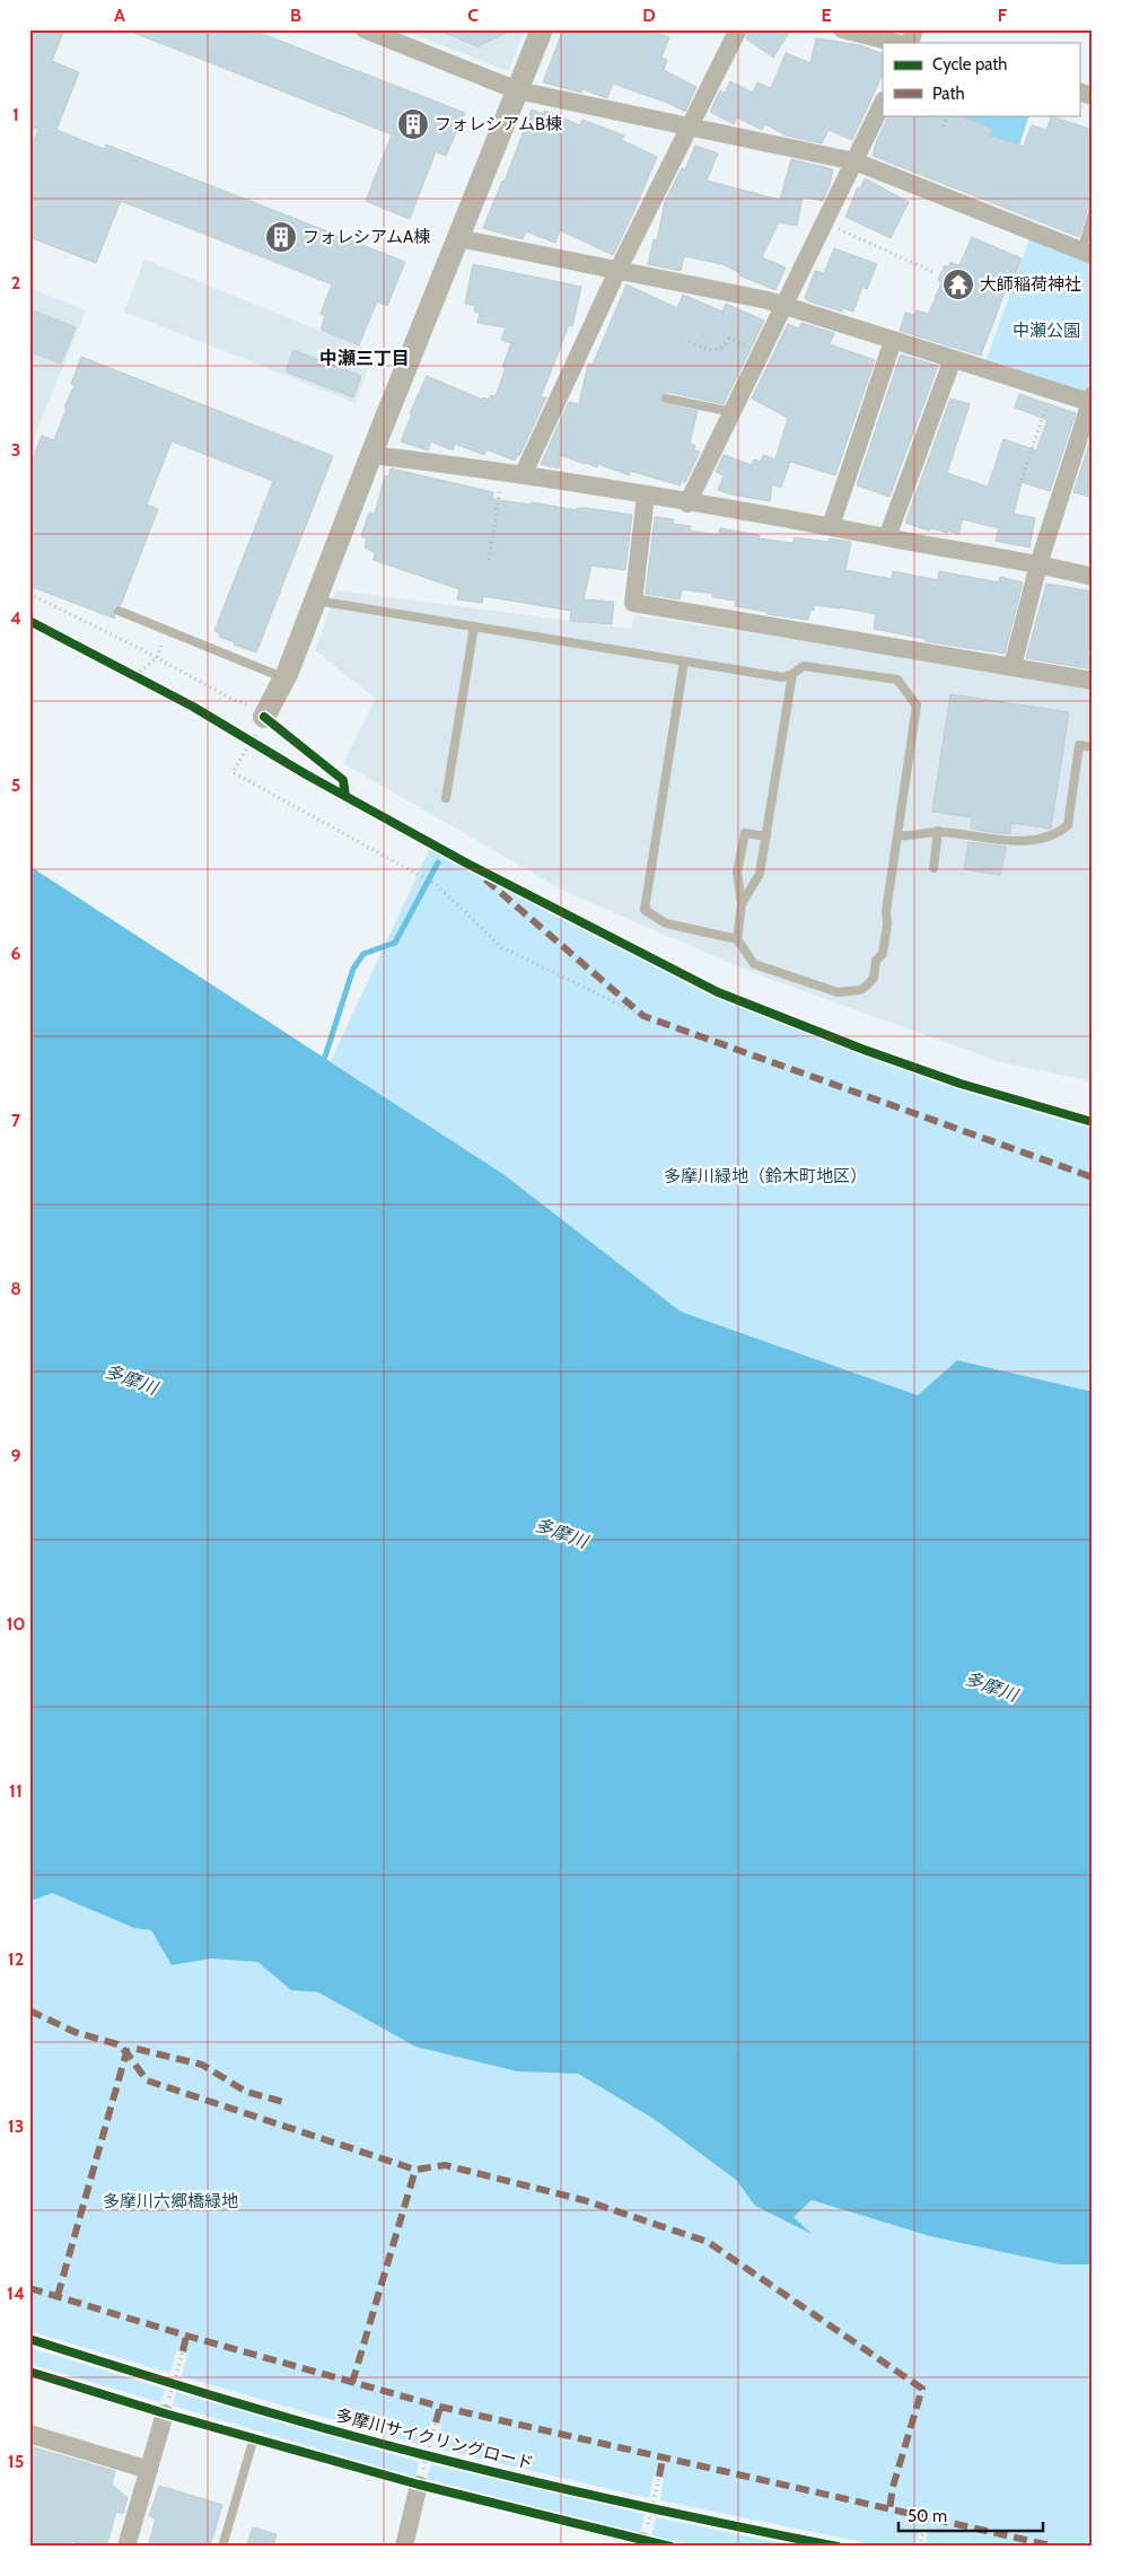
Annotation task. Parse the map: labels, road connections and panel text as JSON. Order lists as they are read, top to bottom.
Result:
{
  "streets": {
    "cycle path": ["多摩川サイクリングロード"]
  },
  "districts": ["中瀬三丁目"],
  "water": ["多摩川"],
  "parks": ["中瀬公園", "多摩川緑地（鈴木町地区）", "多摩川六郷橋緑地"],
  "places": {
    "building": ["フォレシアムB棟", "フォレシアムA棟"],
    "temple": ["大師稲荷神社"]
  },
  "legend": ["Cycle path", "Path"],
  "scale_bar": "50 m",
  "grid": {
    "columns": [
      "A",
      "B",
      "C",
      "D",
      "E",
      "F"
    ],
    "rows": [
      "1",
      "2",
      "3",
      "4",
      "5",
      "6",
      "7",
      "8",
      "9",
      "10",
      "11",
      "12",
      "13",
      "14",
      "15"
    ]
  }
}
